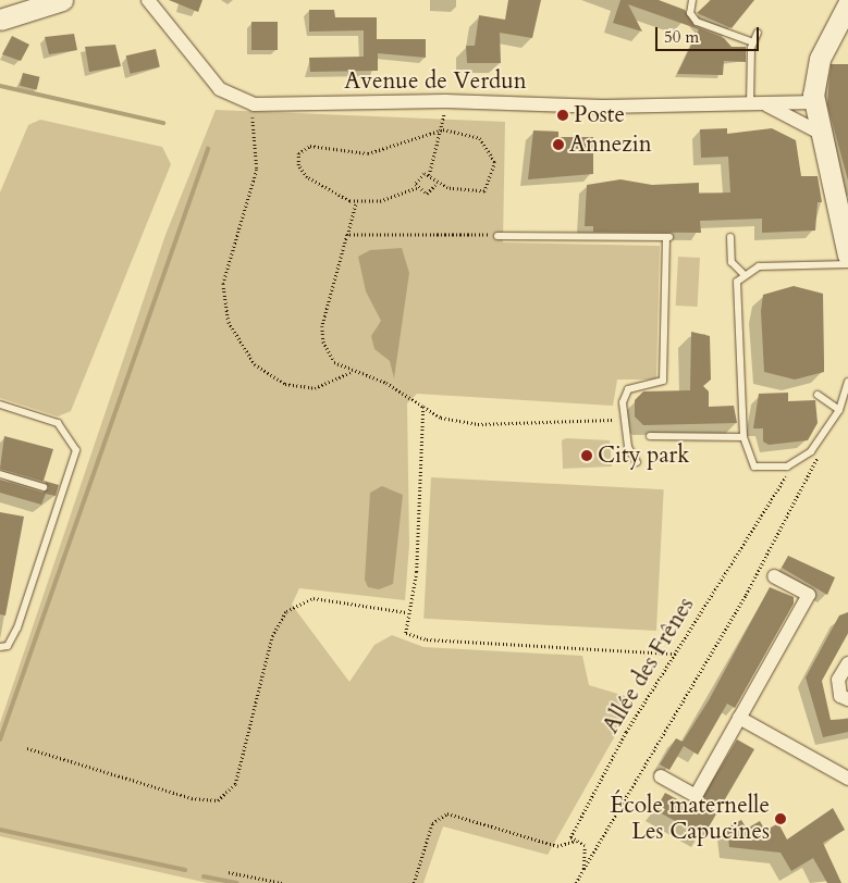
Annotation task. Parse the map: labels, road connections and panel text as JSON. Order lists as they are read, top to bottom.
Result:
{
  "streets": {
    "street": ["Avenue de Verdun"],
    "path": ["Allée des Frênes"]
  },
  "places": [
    "Poste",
    "Annezin",
    "City park",
    "École maternelle Les Capucines"
  ],
  "scale_bar": "50 m"
}
